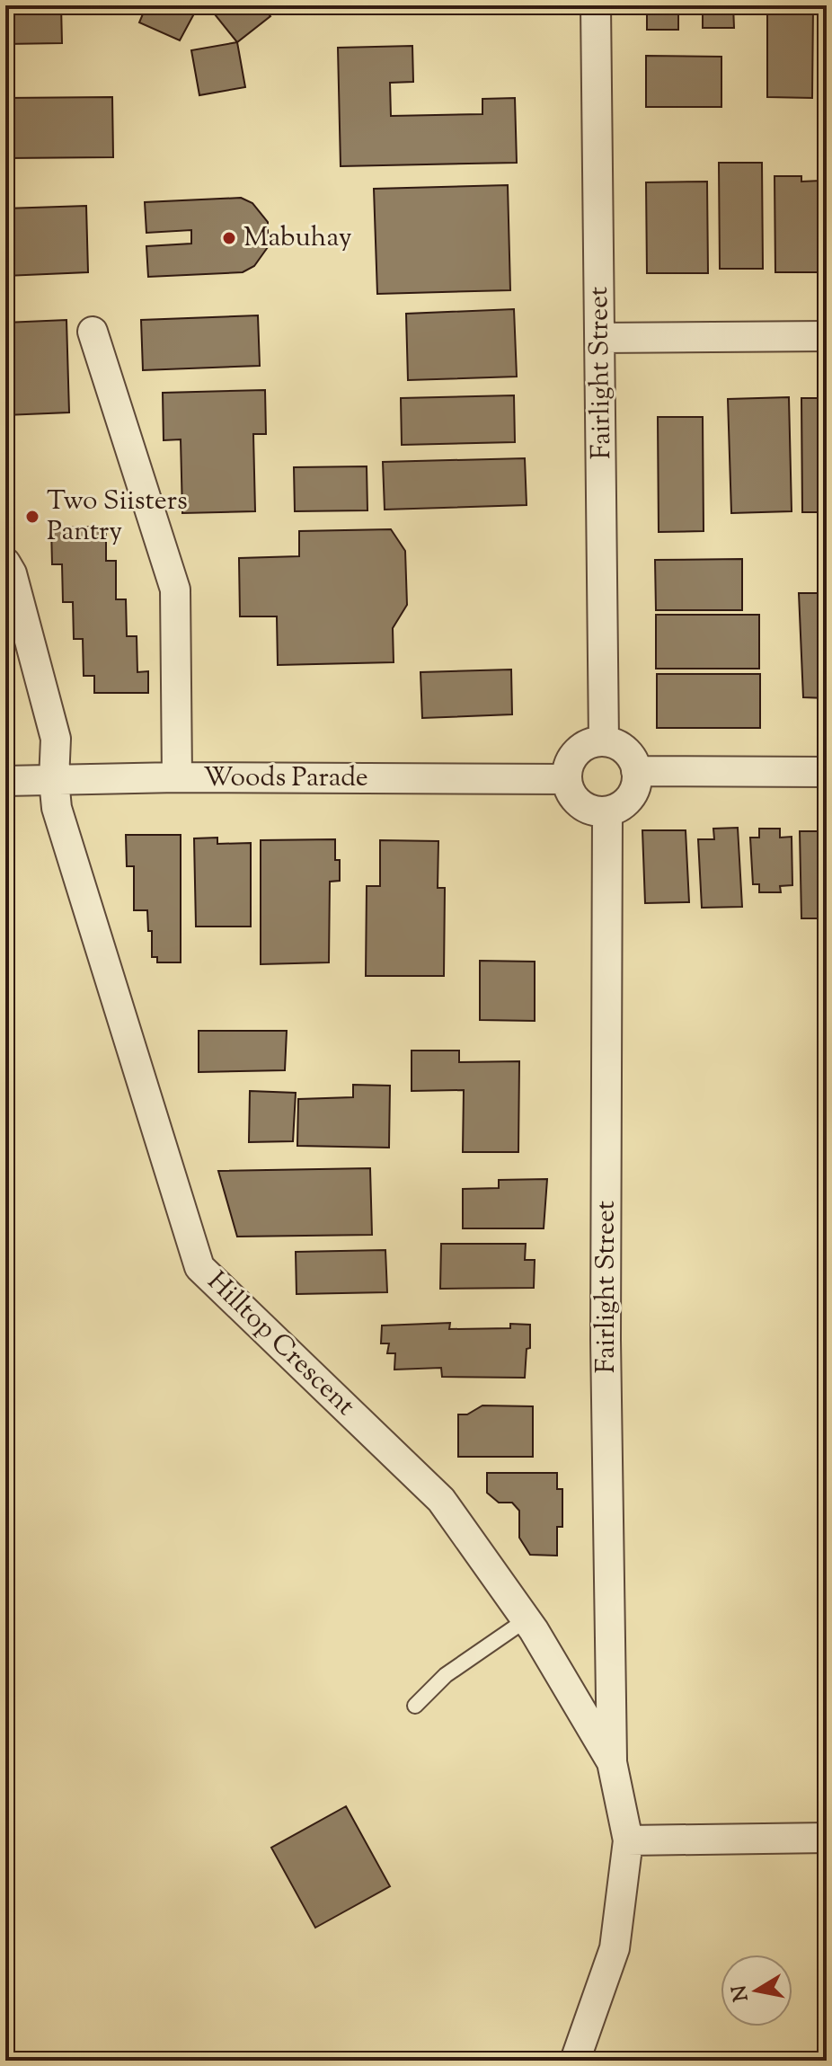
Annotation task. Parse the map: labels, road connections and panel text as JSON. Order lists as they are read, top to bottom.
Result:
{
  "streets": {
    "street": ["Fairlight Street", "Woods Parade", "Hilltop Crescent"]
  },
  "crossings": [
    ["Fairlight Street", "Woods Parade"],
    ["Fairlight Street", "Hilltop Crescent"],
    ["Woods Parade", "Hilltop Crescent"]
  ],
  "places": ["Mabuhay", "Two Siisters Pantry"],
  "north": "left"
}
